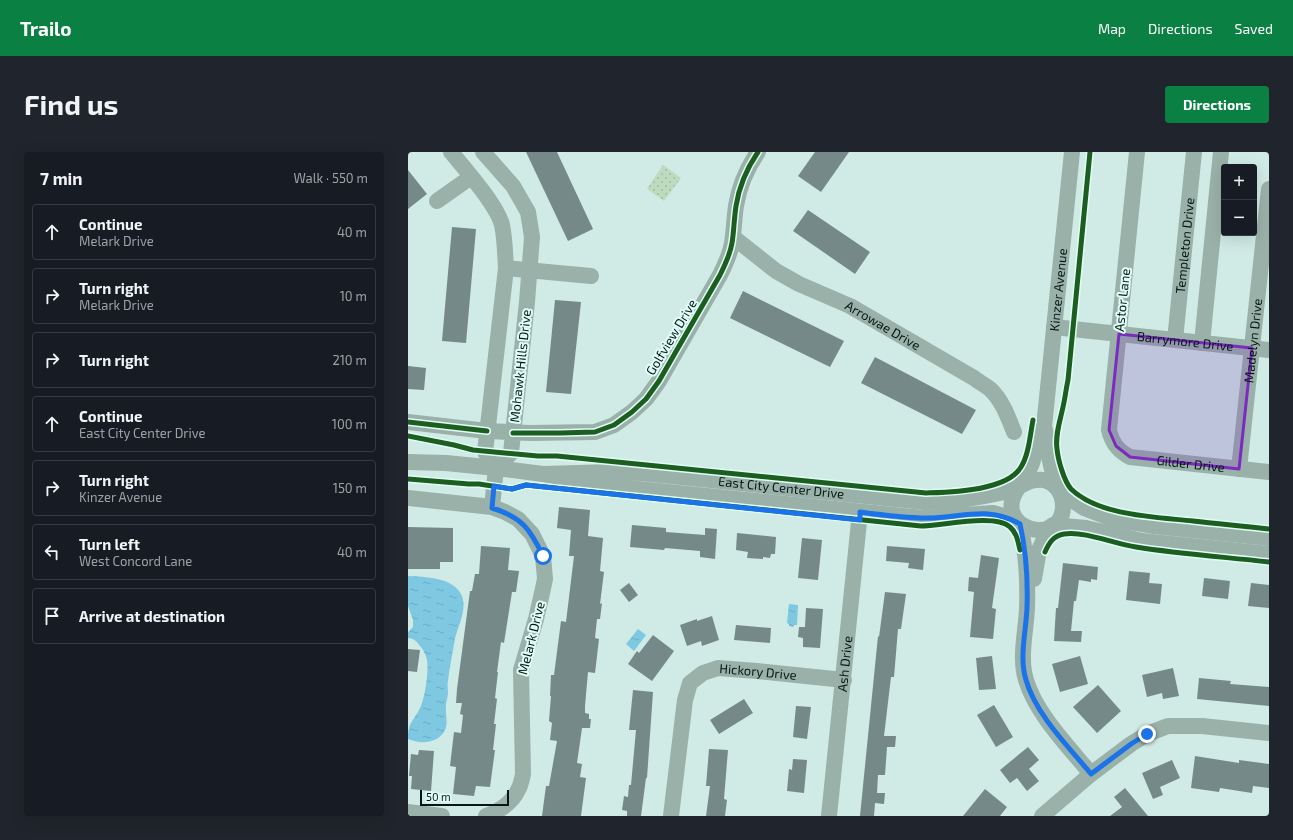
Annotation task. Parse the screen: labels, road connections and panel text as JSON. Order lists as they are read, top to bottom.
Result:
{
  "streets": {
    "street": [
      "Templeton Drive",
      "Kinzer Avenue",
      "Astor Lane",
      "Arrowae Drive",
      "Golfview Drive",
      "Barrymore Drive",
      "Madelyn Drive",
      "Mohawk Hills Drive",
      "Gilder Drive",
      "East City Center Drive",
      "Melark Drive",
      "Ash Drive",
      "Hickory Drive"
    ]
  },
  "crossings": [
    ["Templeton Drive", "Barrymore Drive"],
    ["Kinzer Avenue", "Barrymore Drive"],
    ["Kinzer Avenue", "East City Center Drive"],
    ["Astor Lane", "Barrymore Drive"],
    ["Astor Lane", "Gilder Drive"],
    ["Arrowae Drive", "Golfview Drive"],
    ["Golfview Drive", "Mohawk Hills Drive"],
    ["Barrymore Drive", "Madelyn Drive"],
    ["Madelyn Drive", "Gilder Drive"],
    ["Mohawk Hills Drive", "East City Center Drive"],
    ["East City Center Drive", "Ash Drive"],
    ["Ash Drive", "Hickory Drive"]
  ],
  "scale_bar": "50 m",
  "page": {
    "header": "Trailo",
    "nav": ["Map", "Directions", "Saved"],
    "buttons": "Directions",
    "title": "Find us",
    "heading": ["7 min", "Walk · 550 m"],
    "map_buttons": ["+", "−"],
    "list": [
      ["Continue", "Melark Drive", "40 m"],
      ["Turn right", "Melark Drive", "10 m"],
      ["Turn right", "210 m"],
      ["Continue", "East City Center Drive", "100 m"],
      ["Turn right", "Kinzer Avenue", "150 m"],
      ["Turn left", "West Concord Lane", "40 m"],
      "Arrive at destination"
    ],
    "scale": "50 m"
  }
}
